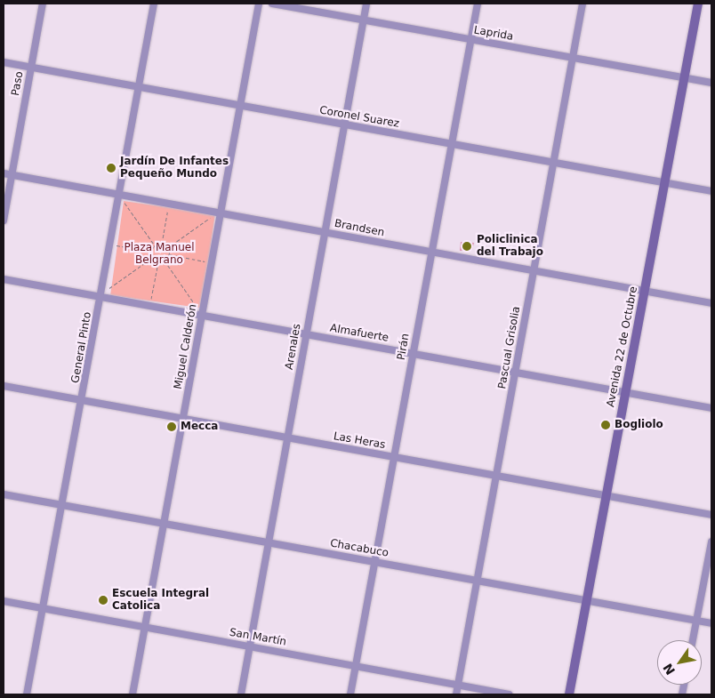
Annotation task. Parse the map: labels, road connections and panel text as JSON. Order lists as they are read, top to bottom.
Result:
{
  "streets": {
    "main road": ["Avenida 22 de Octubre"],
    "street": [
      "Laprida",
      "Paso",
      "Coronel Suarez",
      "Brandsen",
      "Almafuerte",
      "Miguel Calderón",
      "Arenales",
      "Pirán",
      "General Pinto",
      "Pascual Grisolia",
      "Las Heras",
      "Chacabuco",
      "San Martín"
    ]
  },
  "crossings": [
    ["Laprida", "Arenales"],
    ["Laprida", "Pirán"],
    ["Laprida", "Avenida 22 de Octubre"],
    ["Laprida", "Pascual Grisolia"],
    ["Paso", "Coronel Suarez"],
    ["Paso", "Brandsen"],
    ["Coronel Suarez", "Miguel Calderón"],
    ["Coronel Suarez", "Arenales"],
    ["Coronel Suarez", "Pirán"],
    ["Coronel Suarez", "Avenida 22 de Octubre"],
    ["Coronel Suarez", "General Pinto"],
    ["Coronel Suarez", "Pascual Grisolia"],
    ["Brandsen", "Miguel Calderón"],
    ["Brandsen", "Arenales"],
    ["Brandsen", "Pirán"],
    ["Brandsen", "Avenida 22 de Octubre"],
    ["Brandsen", "General Pinto"],
    ["Brandsen", "Pascual Grisolia"],
    ["Almafuerte", "Miguel Calderón"],
    ["Almafuerte", "Arenales"],
    ["Almafuerte", "Pirán"],
    ["Almafuerte", "Avenida 22 de Octubre"],
    ["Almafuerte", "General Pinto"],
    ["Almafuerte", "Pascual Grisolia"],
    ["Miguel Calderón", "Las Heras"],
    ["Miguel Calderón", "Chacabuco"],
    ["Miguel Calderón", "San Martín"],
    ["Arenales", "Las Heras"],
    ["Arenales", "Chacabuco"],
    ["Arenales", "San Martín"],
    ["Pirán", "Las Heras"],
    ["Pirán", "Chacabuco"],
    ["Pirán", "San Martín"],
    ["Avenida 22 de Octubre", "Las Heras"],
    ["Avenida 22 de Octubre", "Chacabuco"],
    ["General Pinto", "Las Heras"],
    ["General Pinto", "Chacabuco"],
    ["General Pinto", "San Martín"],
    ["Pascual Grisolia", "Las Heras"],
    ["Pascual Grisolia", "Chacabuco"],
    ["Pascual Grisolia", "San Martín"]
  ],
  "parks": ["Plaza Manuel Belgrano"],
  "places": [
    "Jardín De Infantes Pequeño Mundo",
    "Policlinica del Trabajo",
    "Bogliolo",
    "Mecca",
    "Escuela Integral Catolica"
  ],
  "north": "bottom left"
}
